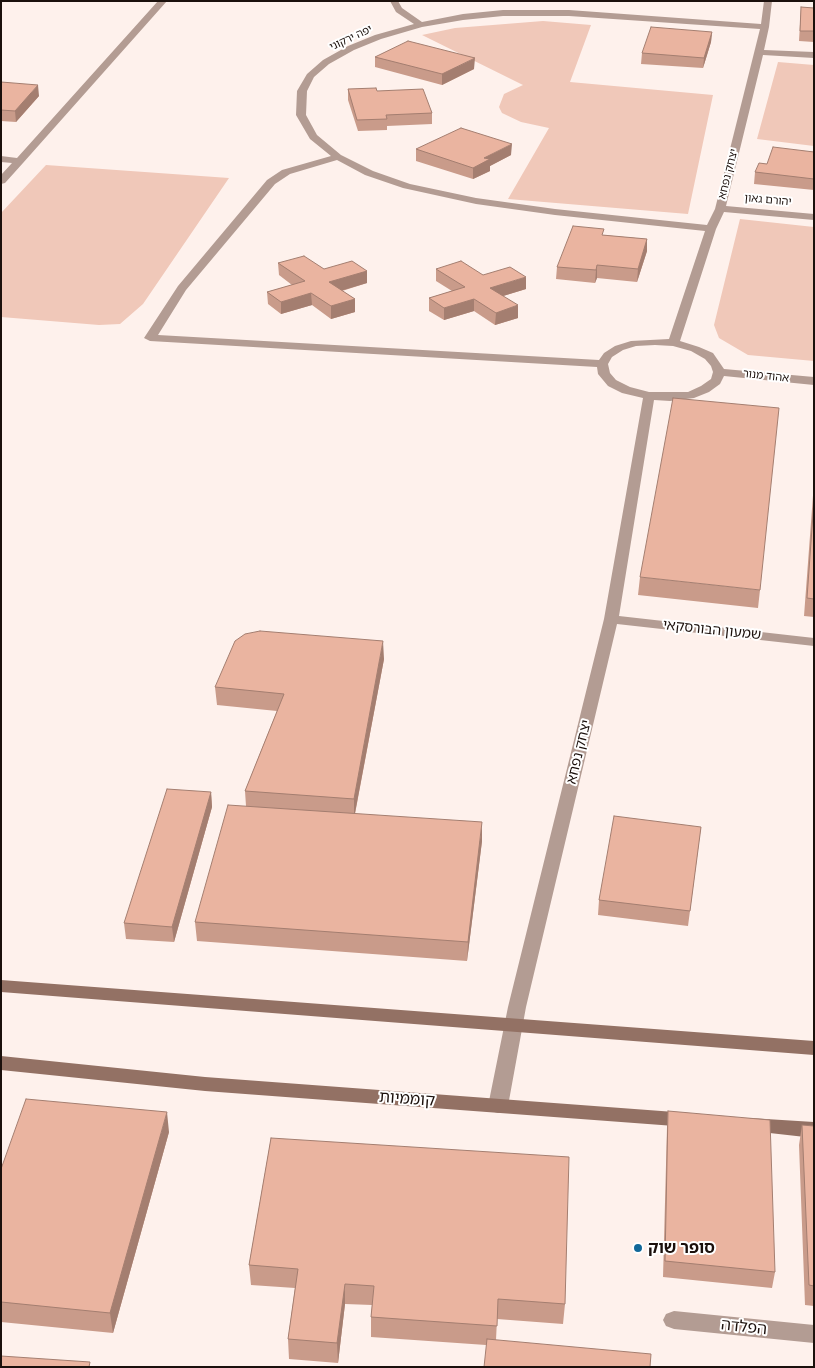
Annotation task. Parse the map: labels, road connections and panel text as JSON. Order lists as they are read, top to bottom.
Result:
{
  "streets": {
    "main road": ["קוממיות"],
    "street": [
      "יפה ירקוני",
      "יצחק נפחא",
      "יהורם גאון",
      "אהוד מנור",
      "שמעון הבורסקאי",
      "הפלדה"
    ]
  },
  "crossings": [
    ["יפה ירקוני", "יצחק נפחא"],
    ["יצחק נפחא", "יהורם גאון"],
    ["יצחק נפחא", "שמעון הבורסקאי"],
    ["יצחק נפחא", "קוממיות"]
  ],
  "places": ["סופר שוק"]
}
